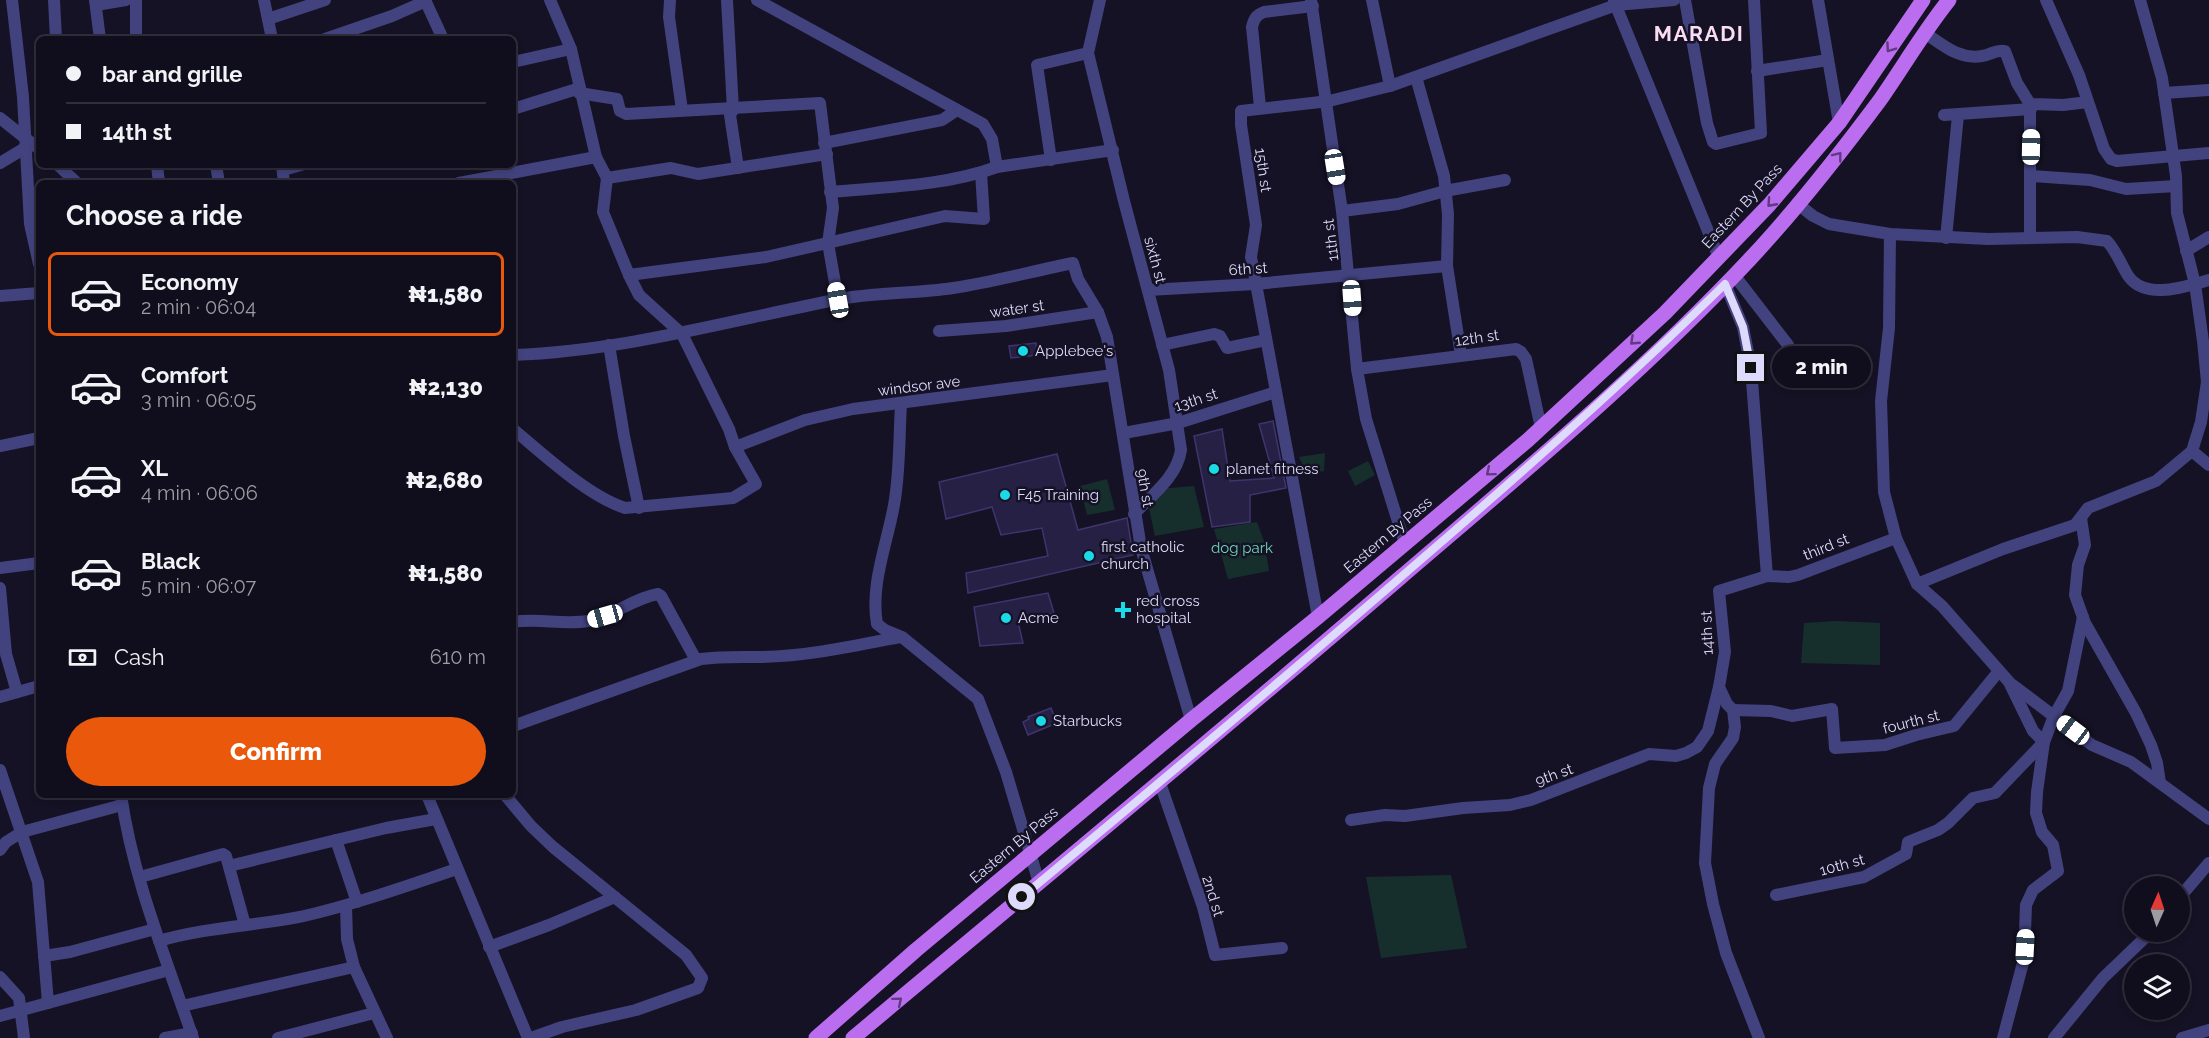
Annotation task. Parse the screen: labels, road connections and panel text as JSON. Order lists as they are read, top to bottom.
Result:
{
  "streets": {
    "main road": ["Eastern By Pass"],
    "street": [
      "15th st",
      "11th st",
      "sixth st",
      "6th st",
      "water st",
      "12th st",
      "windsor ave",
      "13th st",
      "9th st",
      "third st",
      "14th st",
      "fourth st",
      "10th st",
      "2nd st"
    ]
  },
  "crossings": [
    ["15th st", "Eastern By Pass"],
    ["15th st", "6th st"],
    ["15th st", "13th st"],
    ["Eastern By Pass", "11th st"],
    ["Eastern By Pass", "12th st"],
    ["Eastern By Pass", "9th st"],
    ["11th st", "6th st"],
    ["11th st", "12th st"],
    ["sixth st", "6th st"],
    ["sixth st", "13th st"],
    ["sixth st", "9th st"],
    ["water st", "9th st"],
    ["windsor ave", "9th st"],
    ["13th st", "9th st"],
    ["9th st", "14th st"],
    ["third st", "14th st"]
  ],
  "districts": ["MARADI"],
  "parks": ["dog park"],
  "places": {
    "other": [
      "Applebee's",
      "planet fitness",
      "F45 Training",
      "first catholic church",
      "Acme",
      "Starbucks"
    ],
    "health": ["red cross hospital"]
  },
  "north": "top",
  "page": {
    "banner": ["bar and grille", "14th st"],
    "heading": "Choose a ride",
    "list": [
      {
        "name": "Economy",
        "note": "2 min · 06:04",
        "value": "₦1,580"
      },
      {
        "name": "Comfort",
        "note": "3 min · 06:05",
        "value": "₦2,130"
      },
      {
        "name": "XL",
        "note": "4 min · 06:06",
        "value": "₦2,680"
      },
      {
        "name": "Black",
        "note": "5 min · 06:07",
        "value": "₦1,580"
      }
    ],
    "bubble": "2 min",
    "pay": ["Cash", "610 m"],
    "buttons": "Confirm"
  }
}
